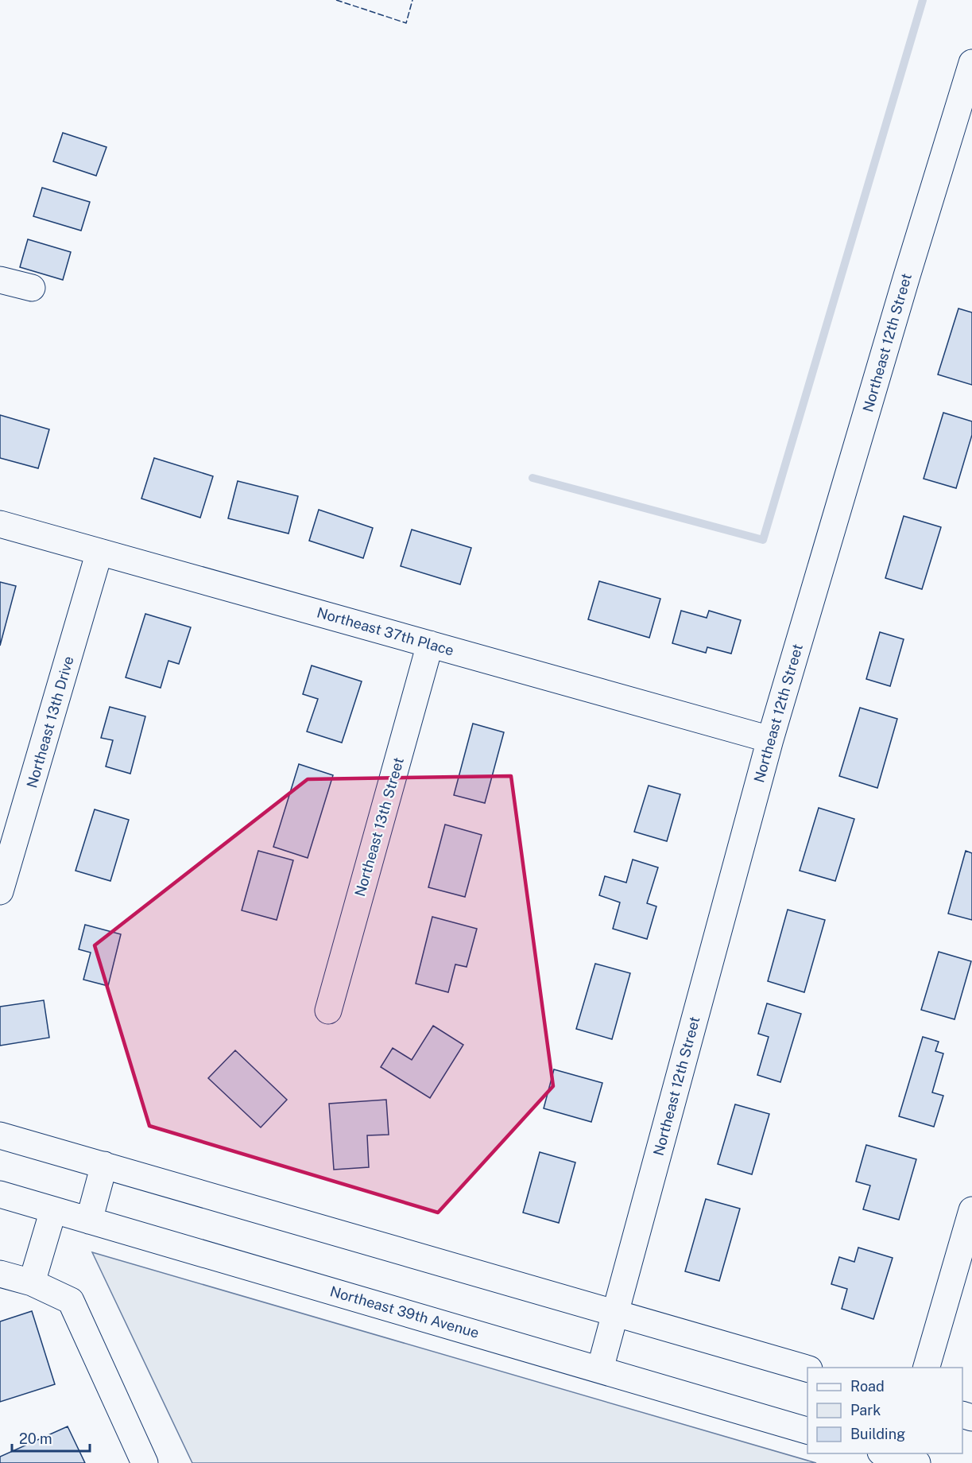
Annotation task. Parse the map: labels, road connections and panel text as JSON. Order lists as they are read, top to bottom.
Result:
{
  "streets": {
    "street": [
      "Northeast 12th Street",
      "Northeast 37th Place",
      "Northeast 13th Drive",
      "Northeast 13th Street",
      "Northeast 39th Avenue"
    ]
  },
  "crossings": [
    ["Northeast 12th Street", "Northeast 37th Place"],
    ["Northeast 12th Street", "Northeast 39th Avenue"],
    ["Northeast 37th Place", "Northeast 13th Drive"],
    ["Northeast 37th Place", "Northeast 13th Street"]
  ],
  "legend": ["Road", "Park", "Building"],
  "scale_bar": "20 m"
}
